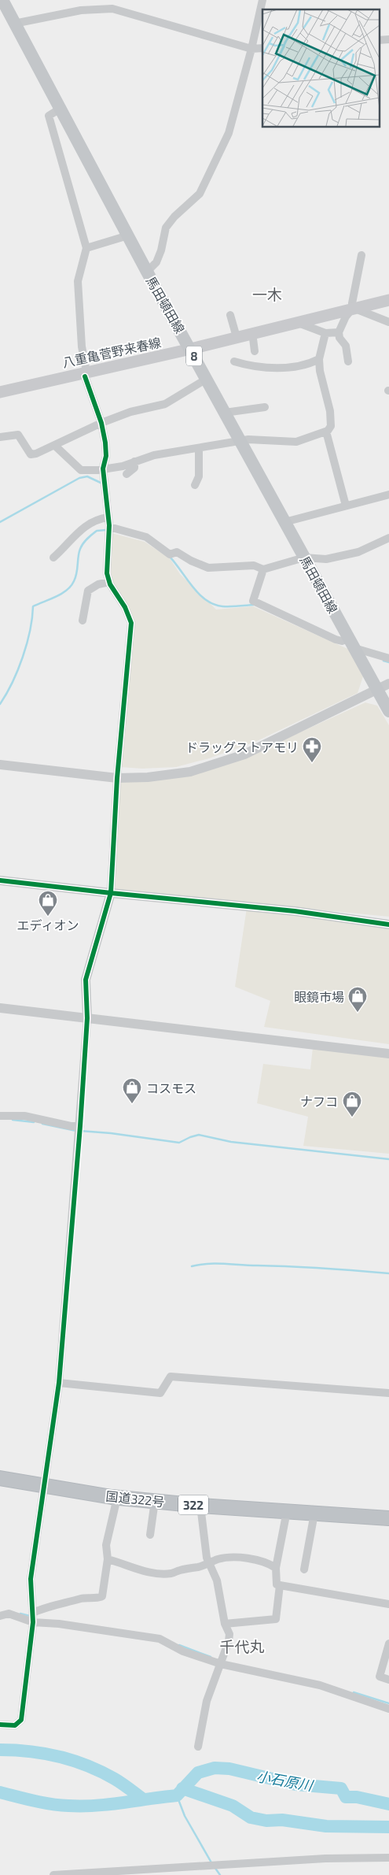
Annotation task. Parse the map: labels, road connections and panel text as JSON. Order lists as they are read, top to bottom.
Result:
{
  "streets": {
    "highway": ["国道322号", "322"],
    "main road": ["馬田頓田線", "八重亀菅野来春線", "8"]
  },
  "crossings": [
    ["馬田頓田線", "八重亀菅野来春線"]
  ],
  "districts": ["一木", "千代丸"],
  "water": ["小石原川"],
  "places": {
    "pharmacy": ["ドラッグストアモリ"],
    "shop": [
      "エディオン",
      "眼鏡市場",
      "コスモス",
      "ナフコ"
    ]
  }
}
